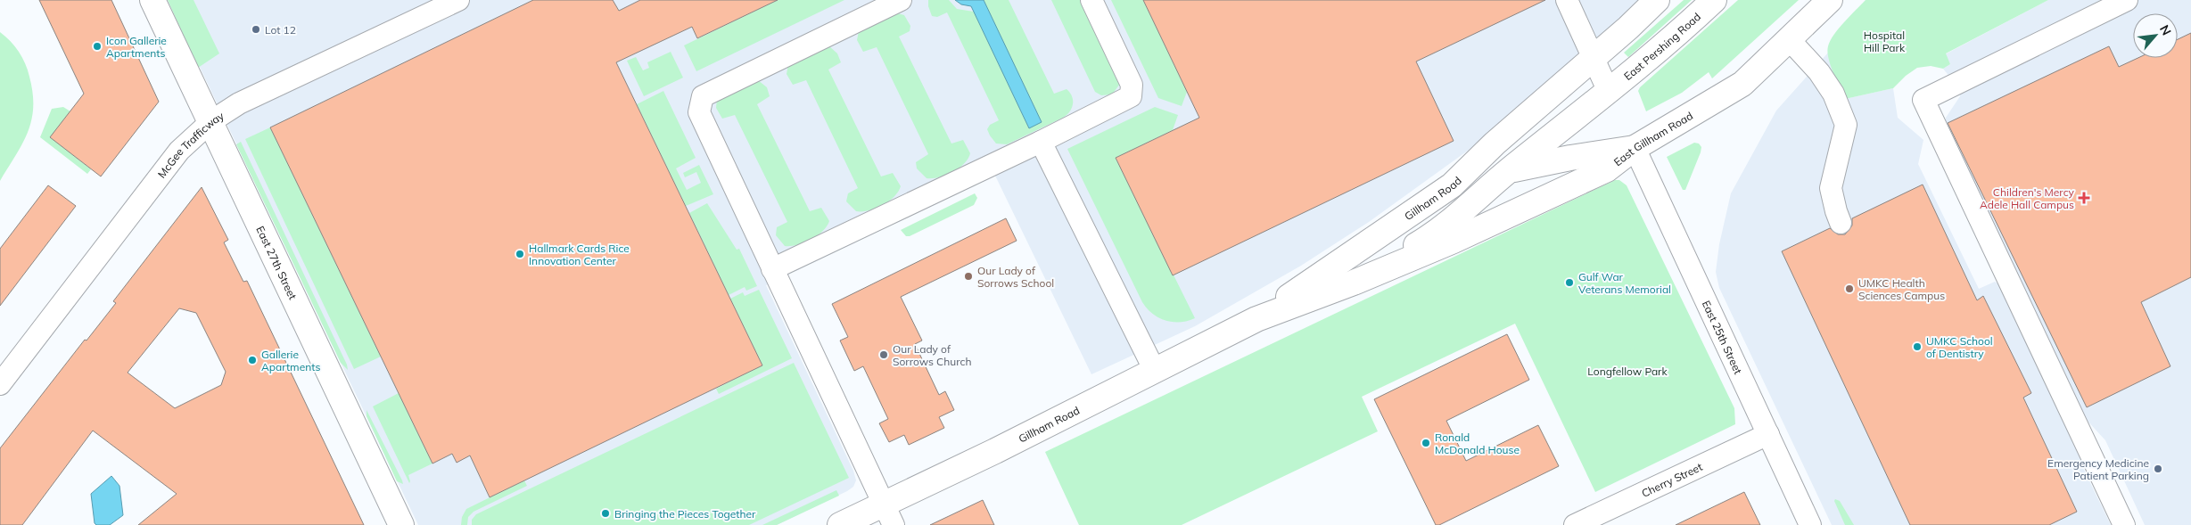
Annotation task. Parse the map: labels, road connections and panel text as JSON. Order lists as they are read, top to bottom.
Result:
{
  "streets": {
    "main road": [
      "East Pershing Road",
      "East Gillham Road",
      "Gillham Road",
      "East 27th Street"
    ],
    "street": ["McGee Trafficway", "East 25th Street", "Cherry Street"]
  },
  "crossings": [
    ["East Pershing Road", "Gillham Road"],
    ["East Gillham Road", "Gillham Road"],
    ["East Gillham Road", "East 25th Street"],
    ["McGee Trafficway", "East 27th Street"],
    ["East 25th Street", "Cherry Street"]
  ],
  "parks": ["Hospital Hill Park", "Longfellow Park"],
  "places": {
    "other": [
      "Lot 12",
      "Icon Gallerie Apartments",
      "Hallmark Cards Rice Innovation Center",
      "Our Lady of Sorrows School",
      "Gulf War Veterans Memorial",
      "UMKC Health Sciences Campus",
      "UMKC School of Dentistry",
      "Our Lady of Sorrows Church",
      "Gallerie Apartments",
      "Ronald McDonald House",
      "Emergency Medicine Patient Parking",
      "Bringing the Pieces Together"
    ],
    "health": ["Children's Mercy Adele Hall Campus"]
  },
  "north": "top right"
}
